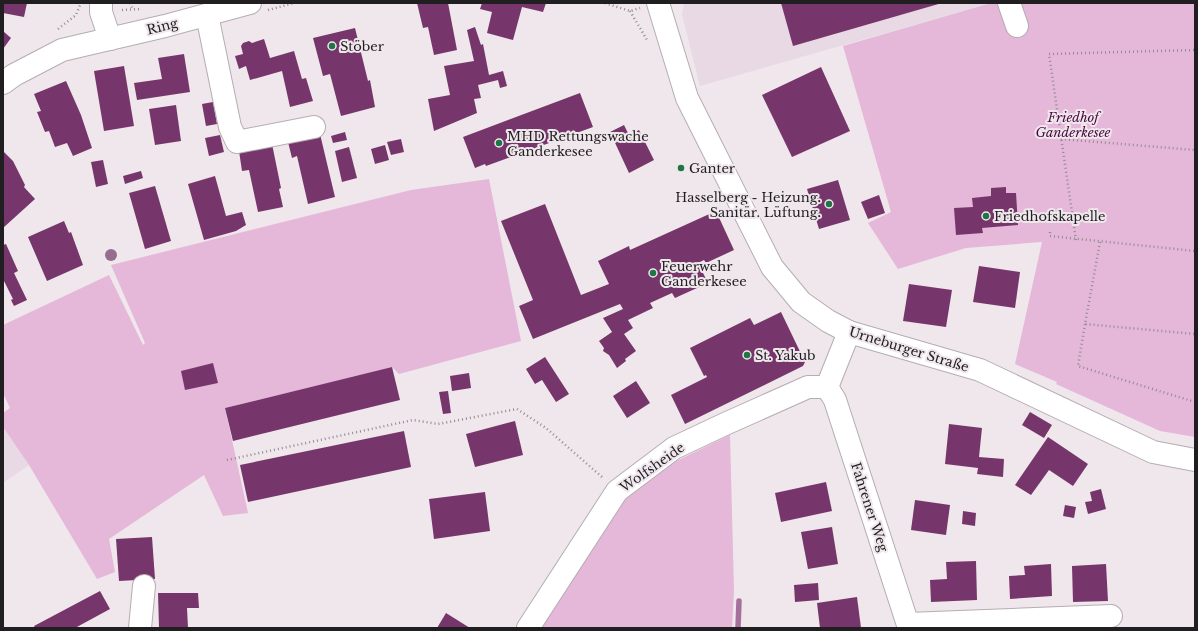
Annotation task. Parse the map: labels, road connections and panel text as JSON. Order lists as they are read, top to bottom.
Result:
{
  "streets": {
    "street": [
      "Ring",
      "Urneburger Straße",
      "Wolfsheide",
      "Fahrener Weg"
    ]
  },
  "crossings": [
    ["Wolfsheide", "Fahrener Weg"]
  ],
  "parks": ["Friedhof Ganderkesee"],
  "places": [
    "Stöber",
    "MHD Rettungswache Ganderkesee",
    "Ganter",
    "Hasselberg - Heizung. Sanitär. Lüftung.",
    "Friedhofskapelle",
    "Feuerwehr Ganderkesee",
    "St. Yakub"
  ]
}
